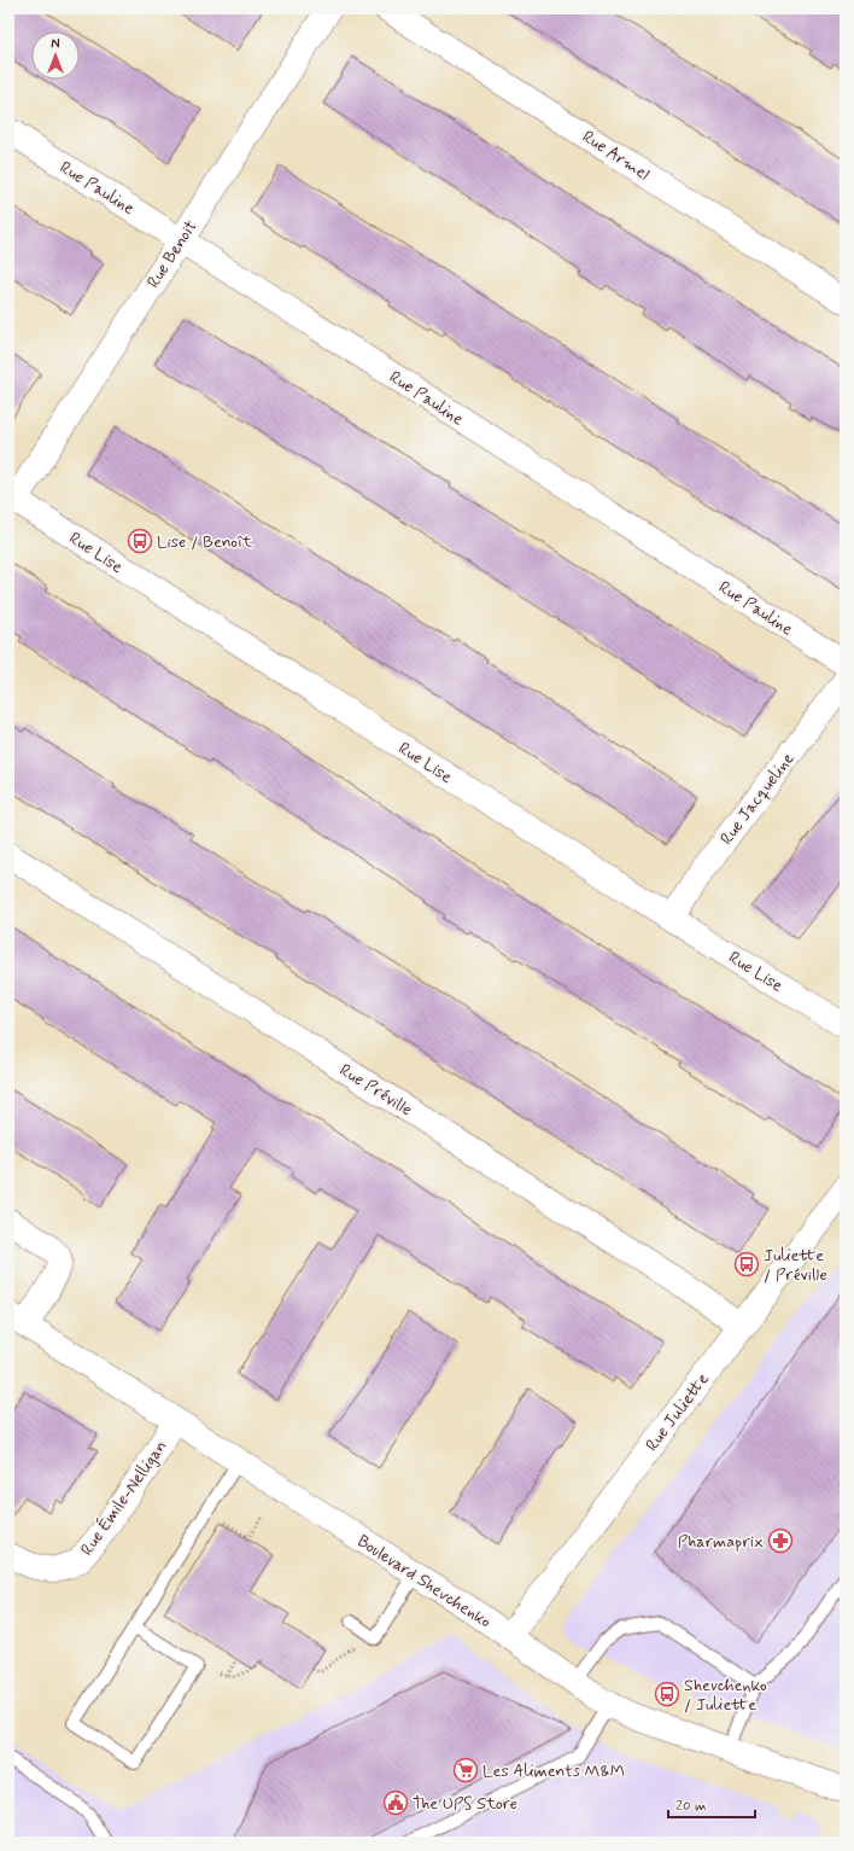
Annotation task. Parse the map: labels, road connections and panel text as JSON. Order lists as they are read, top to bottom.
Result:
{
  "streets": {
    "street": [
      "Rue Armel",
      "Rue Pauline",
      "Rue Benoit",
      "Rue Lise",
      "Rue Jacqueline",
      "Rue Préville",
      "Rue Juliette",
      "Rue Émile-Nelligan",
      "Boulevard Shevchenko"
    ]
  },
  "crossings": [
    ["Rue Pauline", "Rue Benoit"],
    ["Rue Benoit", "Rue Lise"],
    ["Rue Lise", "Rue Jacqueline"],
    ["Rue Préville", "Rue Juliette"],
    ["Rue Juliette", "Boulevard Shevchenko"],
    ["Rue Émile-Nelligan", "Boulevard Shevchenko"]
  ],
  "places": {
    "bus stop": ["Lise / Benoît", "Juliette / Préville", "Shevchenko / Juliette"],
    "pharmacy": ["Pharmaprix"],
    "supermarket": ["Les Aliments M&M"],
    "public building": ["The UPS Store"]
  },
  "scale_bar": "20 m",
  "north": "top"
}
